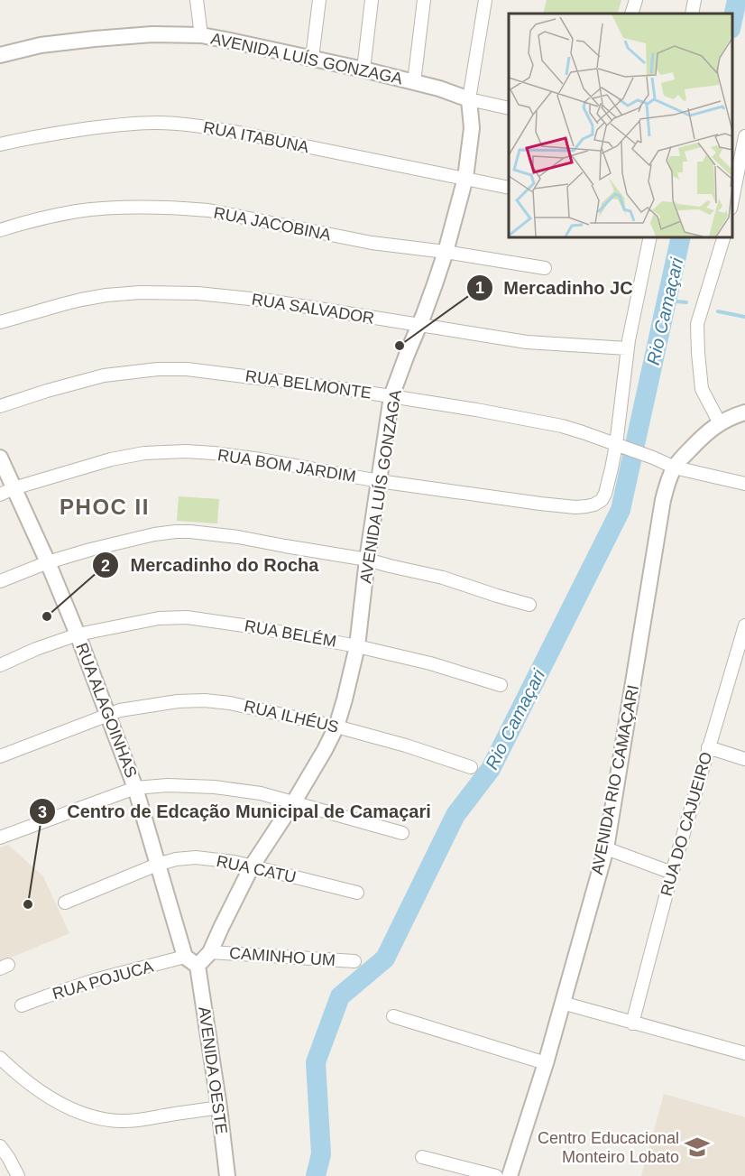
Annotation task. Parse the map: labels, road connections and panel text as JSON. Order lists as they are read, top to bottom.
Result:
{
  "streets": {
    "street": [
      "AVENIDA LUÍS GONZAGA",
      "RUA ITABUNA",
      "RUA JACOBINA",
      "RUA SALVADOR",
      "RUA BELMONTE",
      "RUA BOM JARDIM",
      "RUA BELÉM",
      "RUA ALAGOINHAS",
      "RUA ILHÉUS",
      "AVENIDA RIO CAMAÇARI",
      "RUA DO CAJUEIRO",
      "RUA CATU",
      "CAMINHO UM",
      "RUA POJUCA",
      "AVENIDA OESTE"
    ]
  },
  "crossings": [
    ["AVENIDA LUÍS GONZAGA", "RUA ITABUNA"],
    ["AVENIDA LUÍS GONZAGA", "RUA JACOBINA"],
    ["AVENIDA LUÍS GONZAGA", "RUA SALVADOR"],
    ["AVENIDA LUÍS GONZAGA", "RUA BELMONTE"],
    ["AVENIDA LUÍS GONZAGA", "RUA BOM JARDIM"],
    ["AVENIDA LUÍS GONZAGA", "RUA BELÉM"],
    ["AVENIDA LUÍS GONZAGA", "RUA ILHÉUS"],
    ["AVENIDA LUÍS GONZAGA", "RUA CATU"],
    ["AVENIDA LUÍS GONZAGA", "CAMINHO UM"],
    ["AVENIDA LUÍS GONZAGA", "AVENIDA OESTE"],
    ["RUA SALVADOR", "RUA BOM JARDIM"],
    ["RUA BELMONTE", "RUA BOM JARDIM"],
    ["RUA BOM JARDIM", "RUA ALAGOINHAS"],
    ["RUA BELÉM", "RUA ALAGOINHAS"],
    ["RUA ALAGOINHAS", "RUA ILHÉUS"],
    ["RUA ALAGOINHAS", "RUA CATU"],
    ["RUA ALAGOINHAS", "RUA POJUCA"]
  ],
  "districts": ["PHOC II"],
  "water": ["Rio Camaçari"],
  "places": {
    "other": ["Mercadinho JC", "Mercadinho do Rocha", "Centro de Edcação Municipal de Camaçari"],
    "school or university": ["Centro Educacional Monteiro Lobato"]
  }
}
